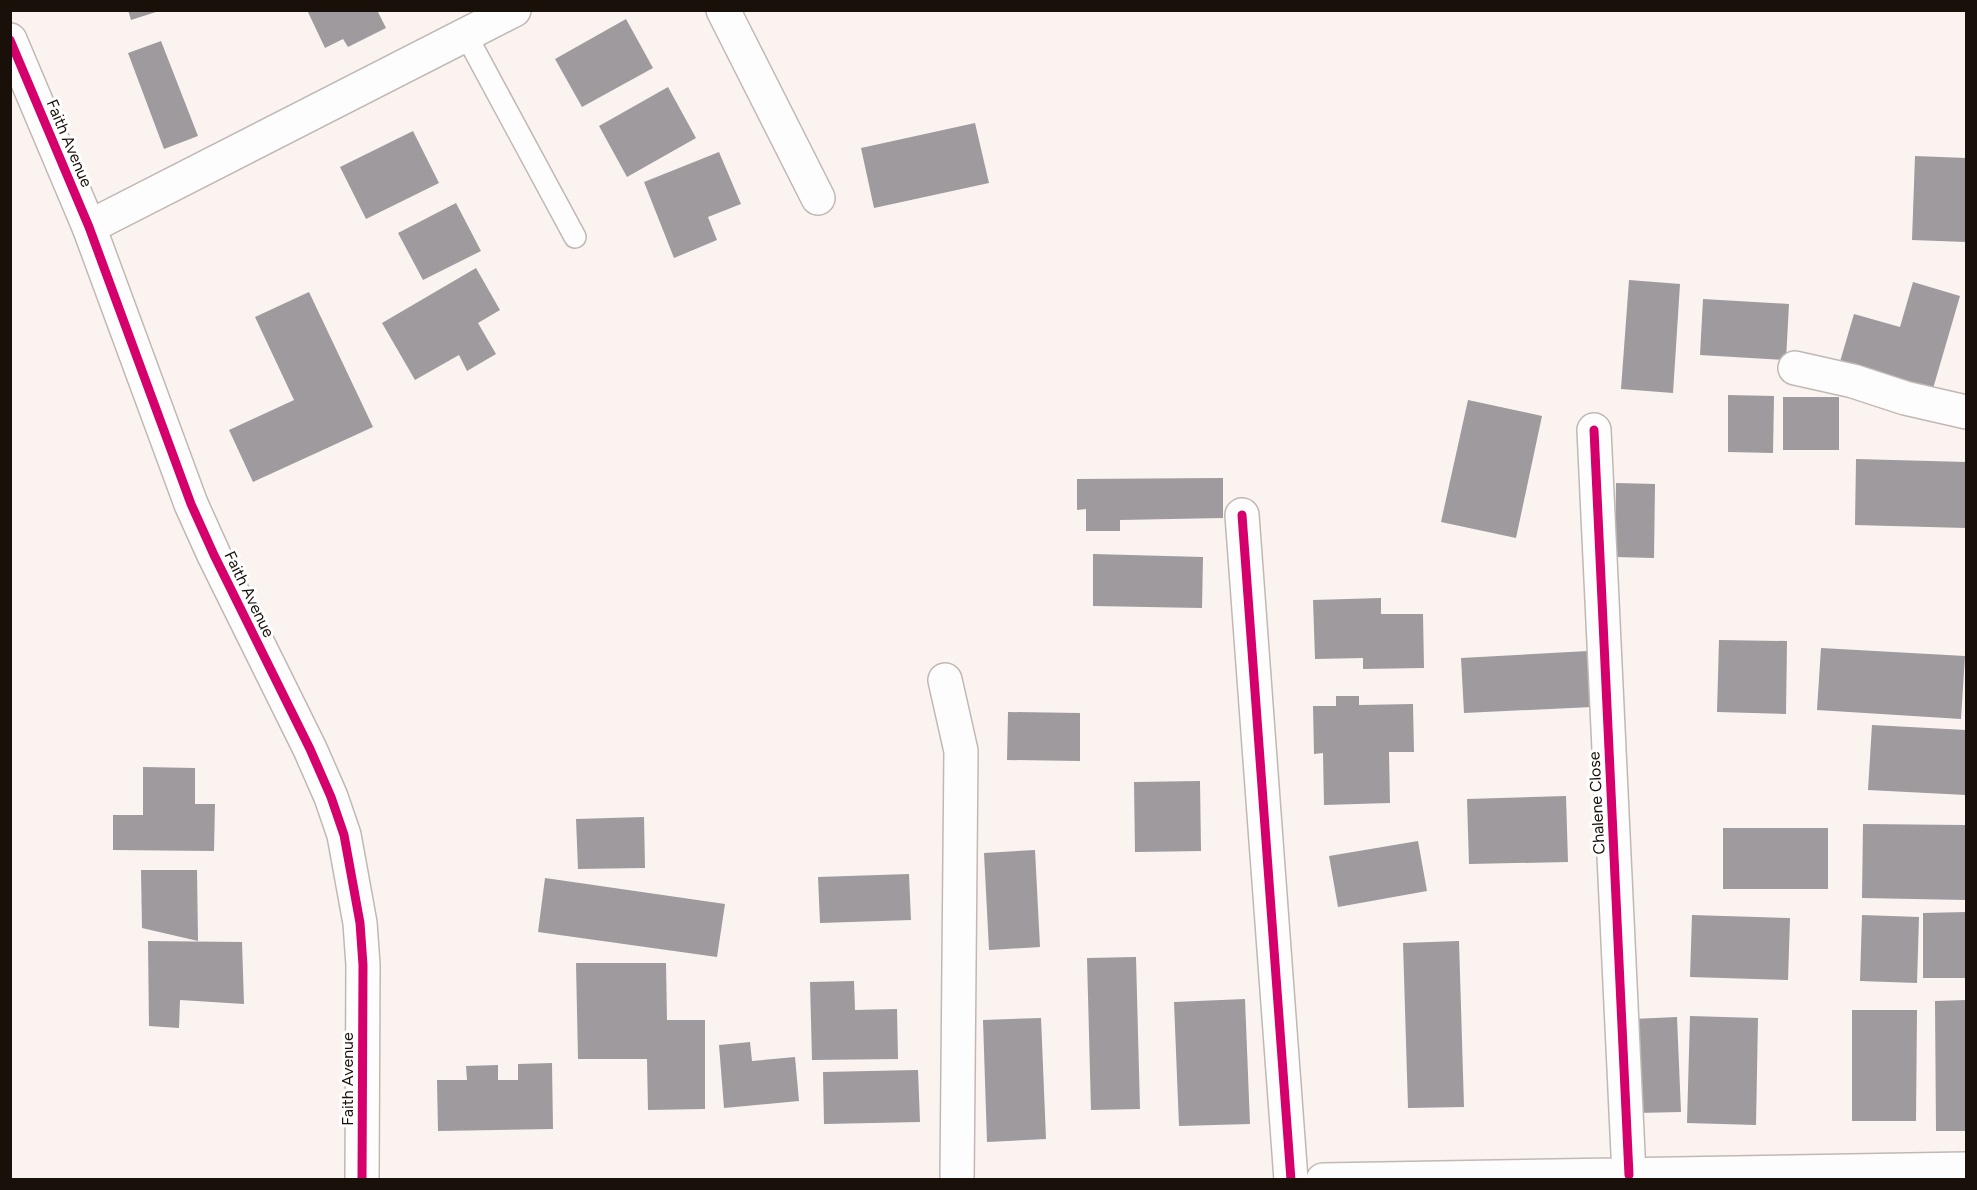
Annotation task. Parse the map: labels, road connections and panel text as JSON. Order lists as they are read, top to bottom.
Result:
{
  "streets": {
    "street": ["Faith Avenue", "Chalene Close"]
  }
}
